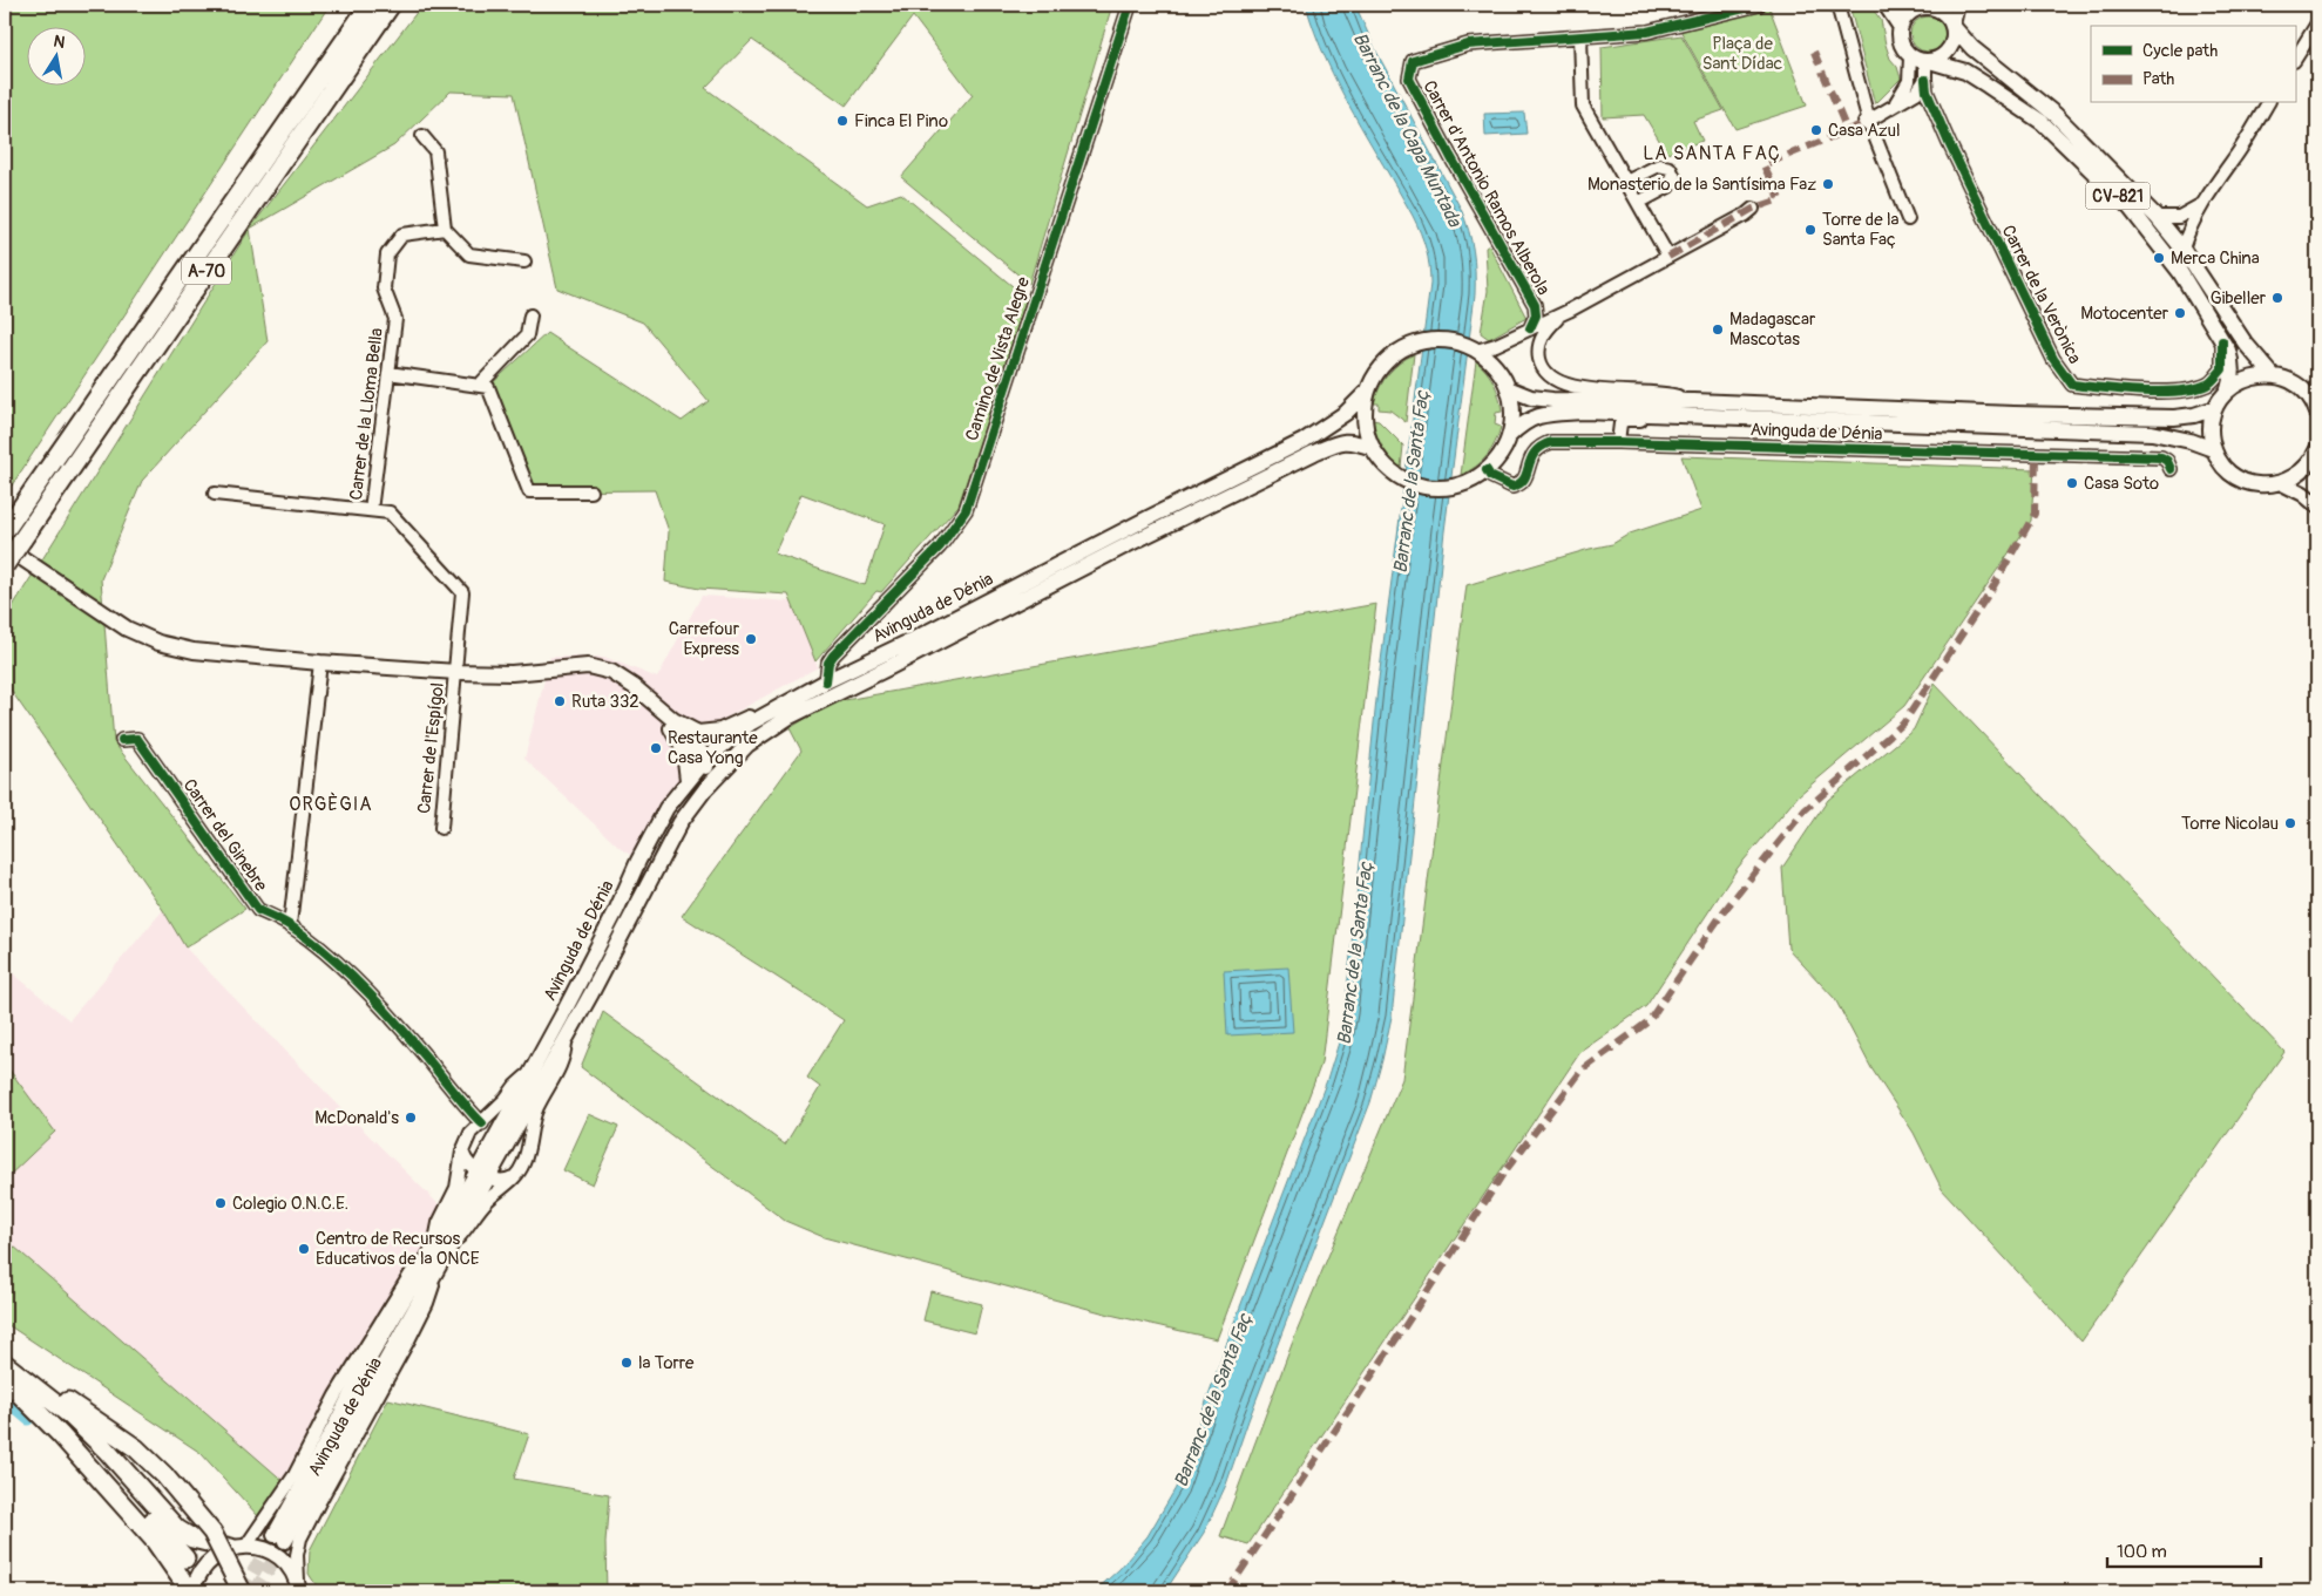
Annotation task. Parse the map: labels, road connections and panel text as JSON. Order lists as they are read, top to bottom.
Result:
{
  "streets": {
    "highway": ["A-70"],
    "main road": ["CV-821", "Avinguda de Dénia"],
    "street": [
      "Carrer d'Antonio Ramos Alberola",
      "Carrer de la Verònica",
      "Camino de Vista Alegre",
      "Carrer de la Lloma Bella",
      "Carrer de l'Espígol",
      "Carrer del Ginebre"
    ]
  },
  "crossings": [
    ["CV-821", "Carrer de la Verònica"],
    ["CV-821", "Avinguda de Dénia"],
    ["Camino de Vista Alegre", "Avinguda de Dénia"],
    ["Carrer de la Lloma Bella", "Carrer de l'Espígol"],
    ["Avinguda de Dénia", "Carrer del Ginebre"]
  ],
  "districts": ["LA SANTA FAÇ", "ORGÈGIA"],
  "water": ["Barranc de la Capa Muntada", "Barranc de la Santa Faç"],
  "parks": ["Plaça de Sant Dídac"],
  "places": [
    "Finca El Pino",
    "Casa Azul",
    "Monasterio de la Santísima Faz",
    "Torre de la Santa Faç",
    "Merca China",
    "Gibeller",
    "Motocenter",
    "Madagascar Mascotas",
    "Casa Soto",
    "Carrefour Express",
    "Ruta 332",
    "Restaurante Casa Yong",
    "Torre Nicolau",
    "McDonald's",
    "Colegio O.N.C.E.",
    "Centro de Recursos Educativos de la ONCE",
    "la Torre"
  ],
  "legend": ["Cycle path", "Path"],
  "scale_bar": "100 m",
  "north": "top"
}
